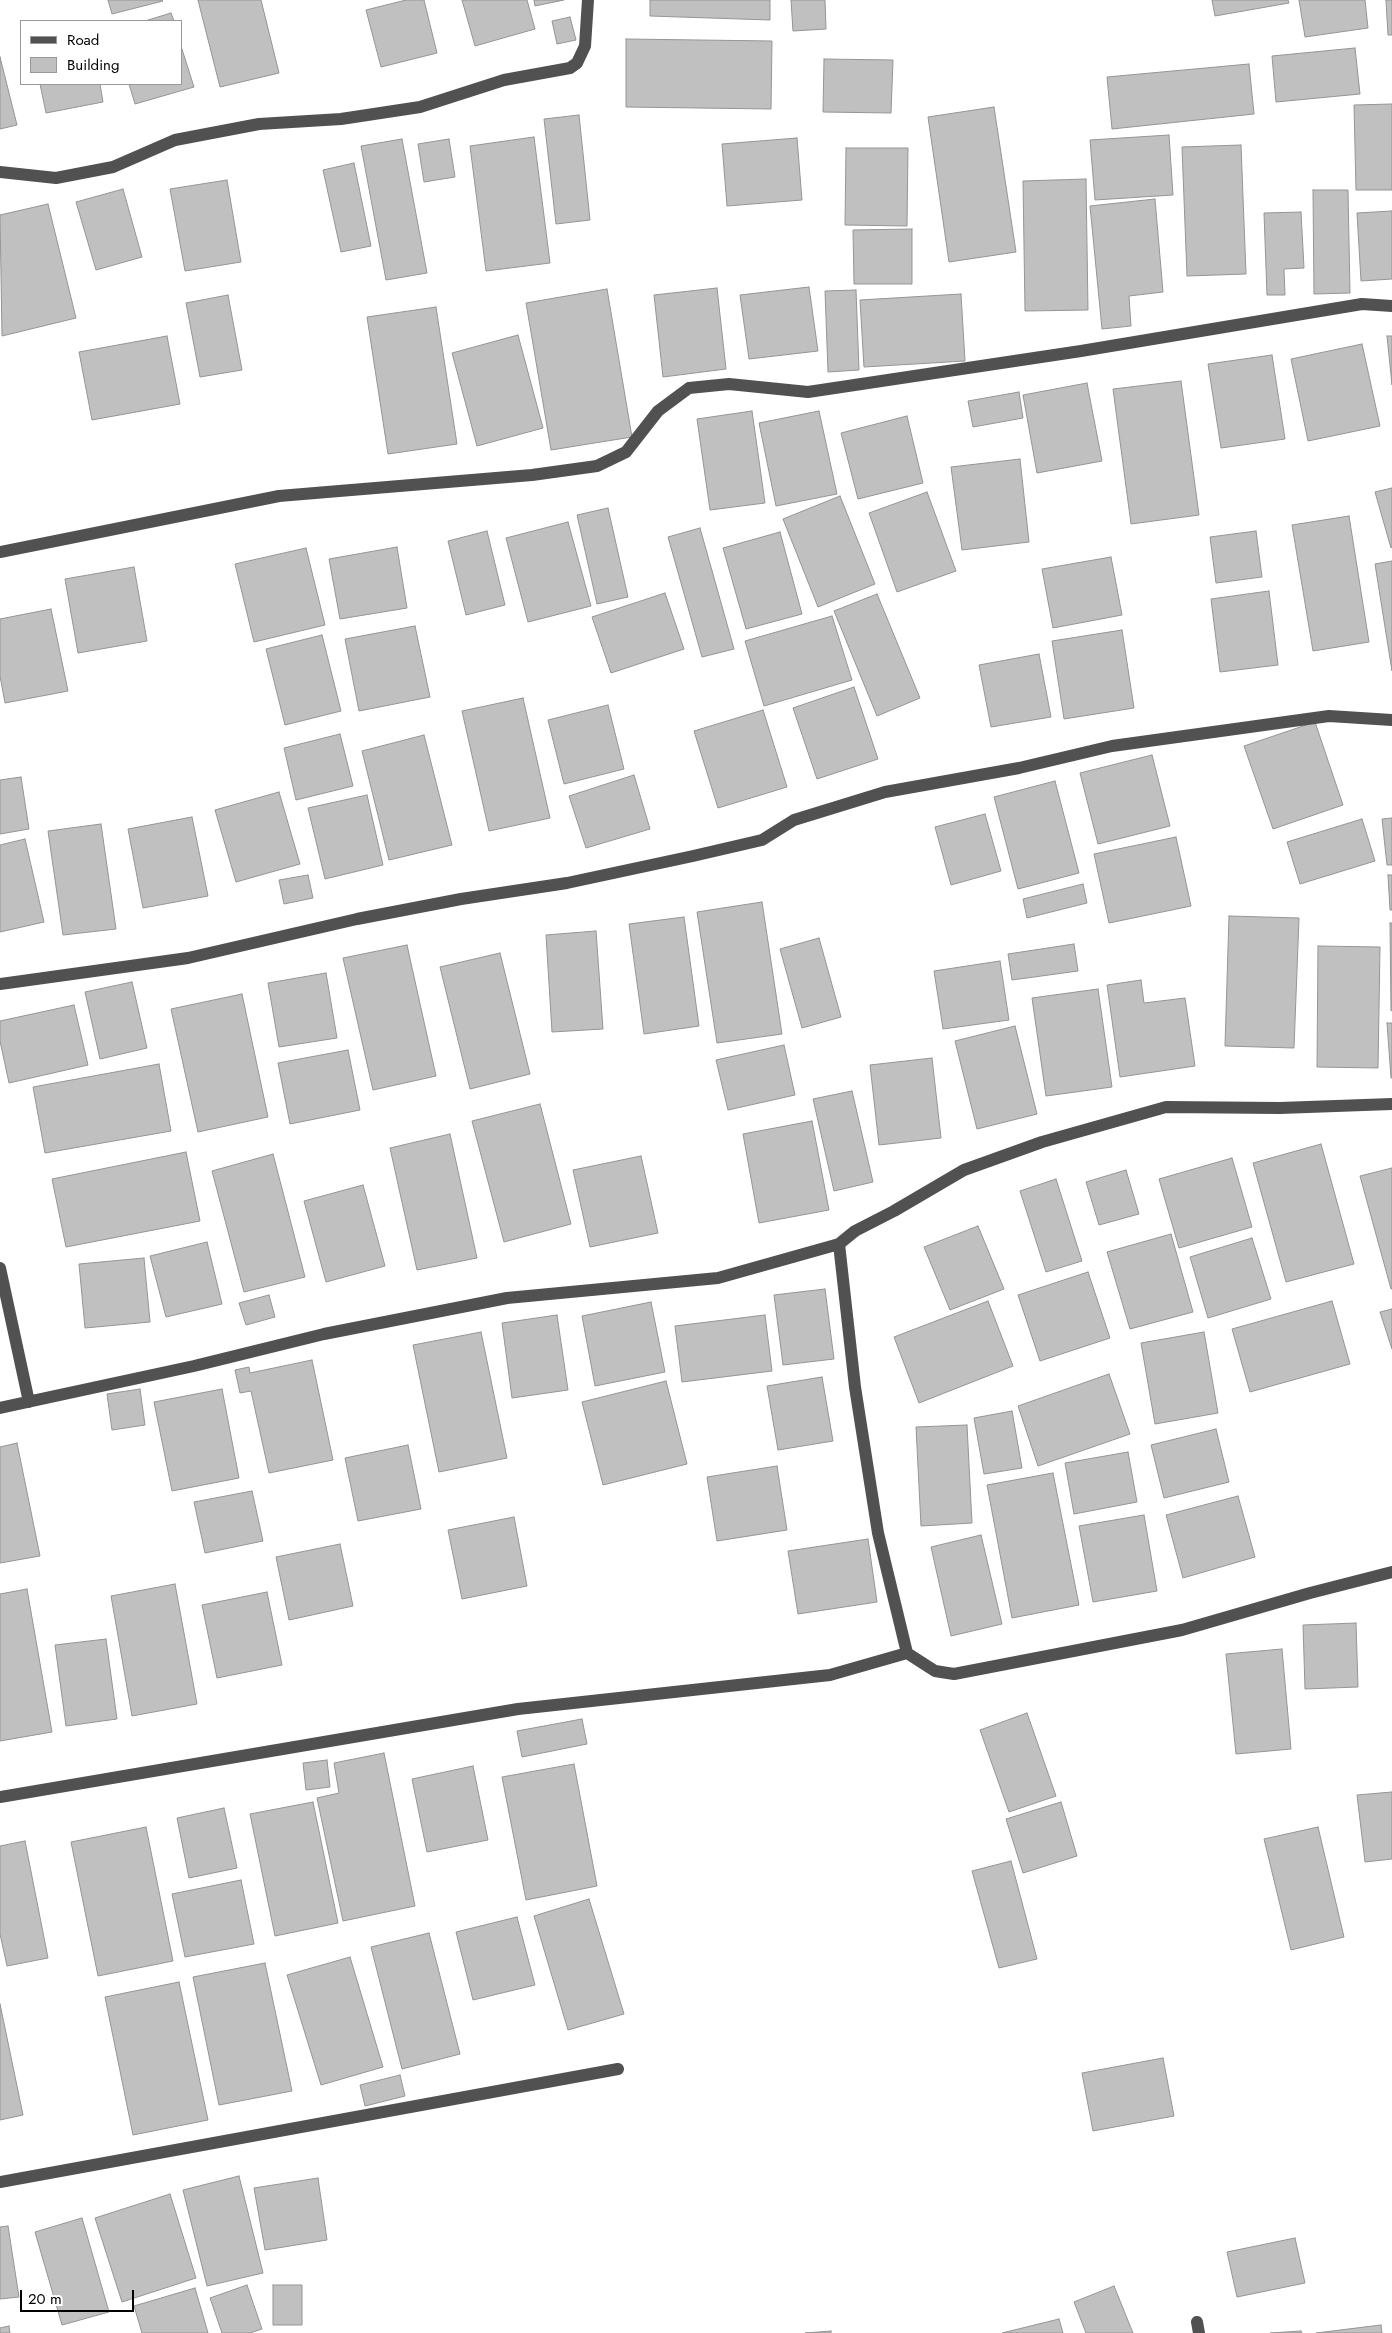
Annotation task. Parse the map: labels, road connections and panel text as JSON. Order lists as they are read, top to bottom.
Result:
{
  "legend": ["Road", "Building"],
  "scale_bar": "20 m"
}
